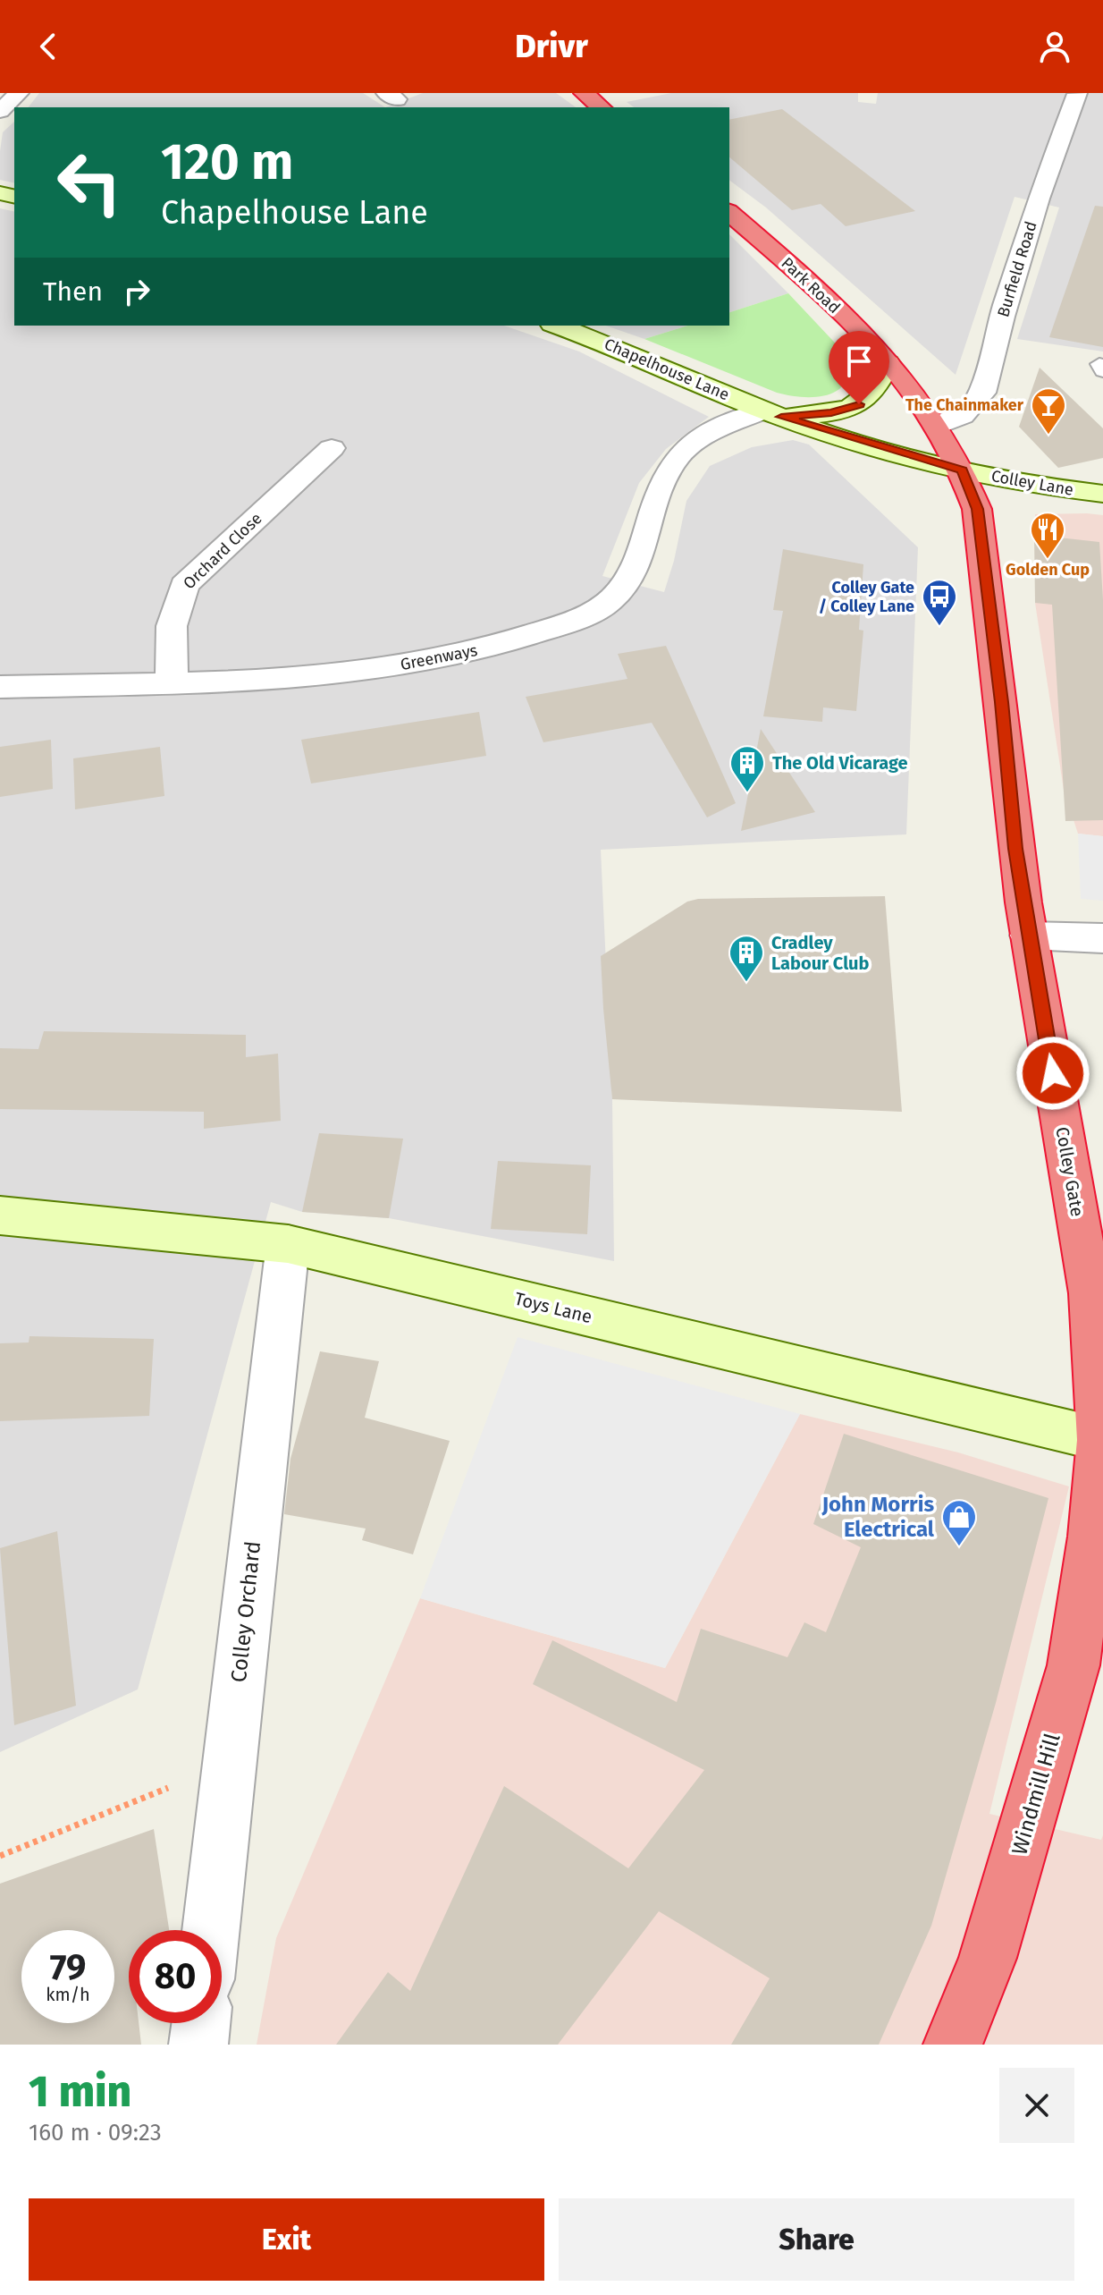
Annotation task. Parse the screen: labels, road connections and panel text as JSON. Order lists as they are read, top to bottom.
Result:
{
  "streets": {
    "highway": ["Park Road", "Colley Gate", "Windmill Hill"],
    "street": [
      "Burfield Road",
      "Chapelhouse Lane",
      "Colley Lane",
      "Orchard Close",
      "Greenways",
      "Toys Lane",
      "Colley Orchard"
    ]
  },
  "crossings": [
    ["Burfield Road", "Park Road"],
    ["Park Road", "Chapelhouse Lane"],
    ["Park Road", "Colley Lane"],
    ["Park Road", "Colley Gate"],
    ["Chapelhouse Lane", "Colley Lane"],
    ["Chapelhouse Lane", "Greenways"],
    ["Chapelhouse Lane", "Colley Gate"],
    ["Colley Lane", "Colley Gate"],
    ["Orchard Close", "Greenways"],
    ["Colley Gate", "Toys Lane"],
    ["Colley Gate", "Windmill Hill"],
    ["Toys Lane", "Colley Orchard"]
  ],
  "places": {
    "bar": ["The Chainmaker"],
    "restaurant": ["Golden Cup"],
    "bus stop": ["Colley Gate / Colley Lane"],
    "building": ["The Old Vicarage", "Cradley Labour Club"],
    "shop": ["John Morris Electrical"]
  },
  "page": {
    "header": "Drivr",
    "turn": ["120 m", "Chapelhouse Lane"],
    "then": "Then",
    "speed": "79 km/h",
    "limit": "80",
    "heading": ["1 min", "160 m · 09:23"],
    "buttons": ["Exit", "Share"]
  }
}
